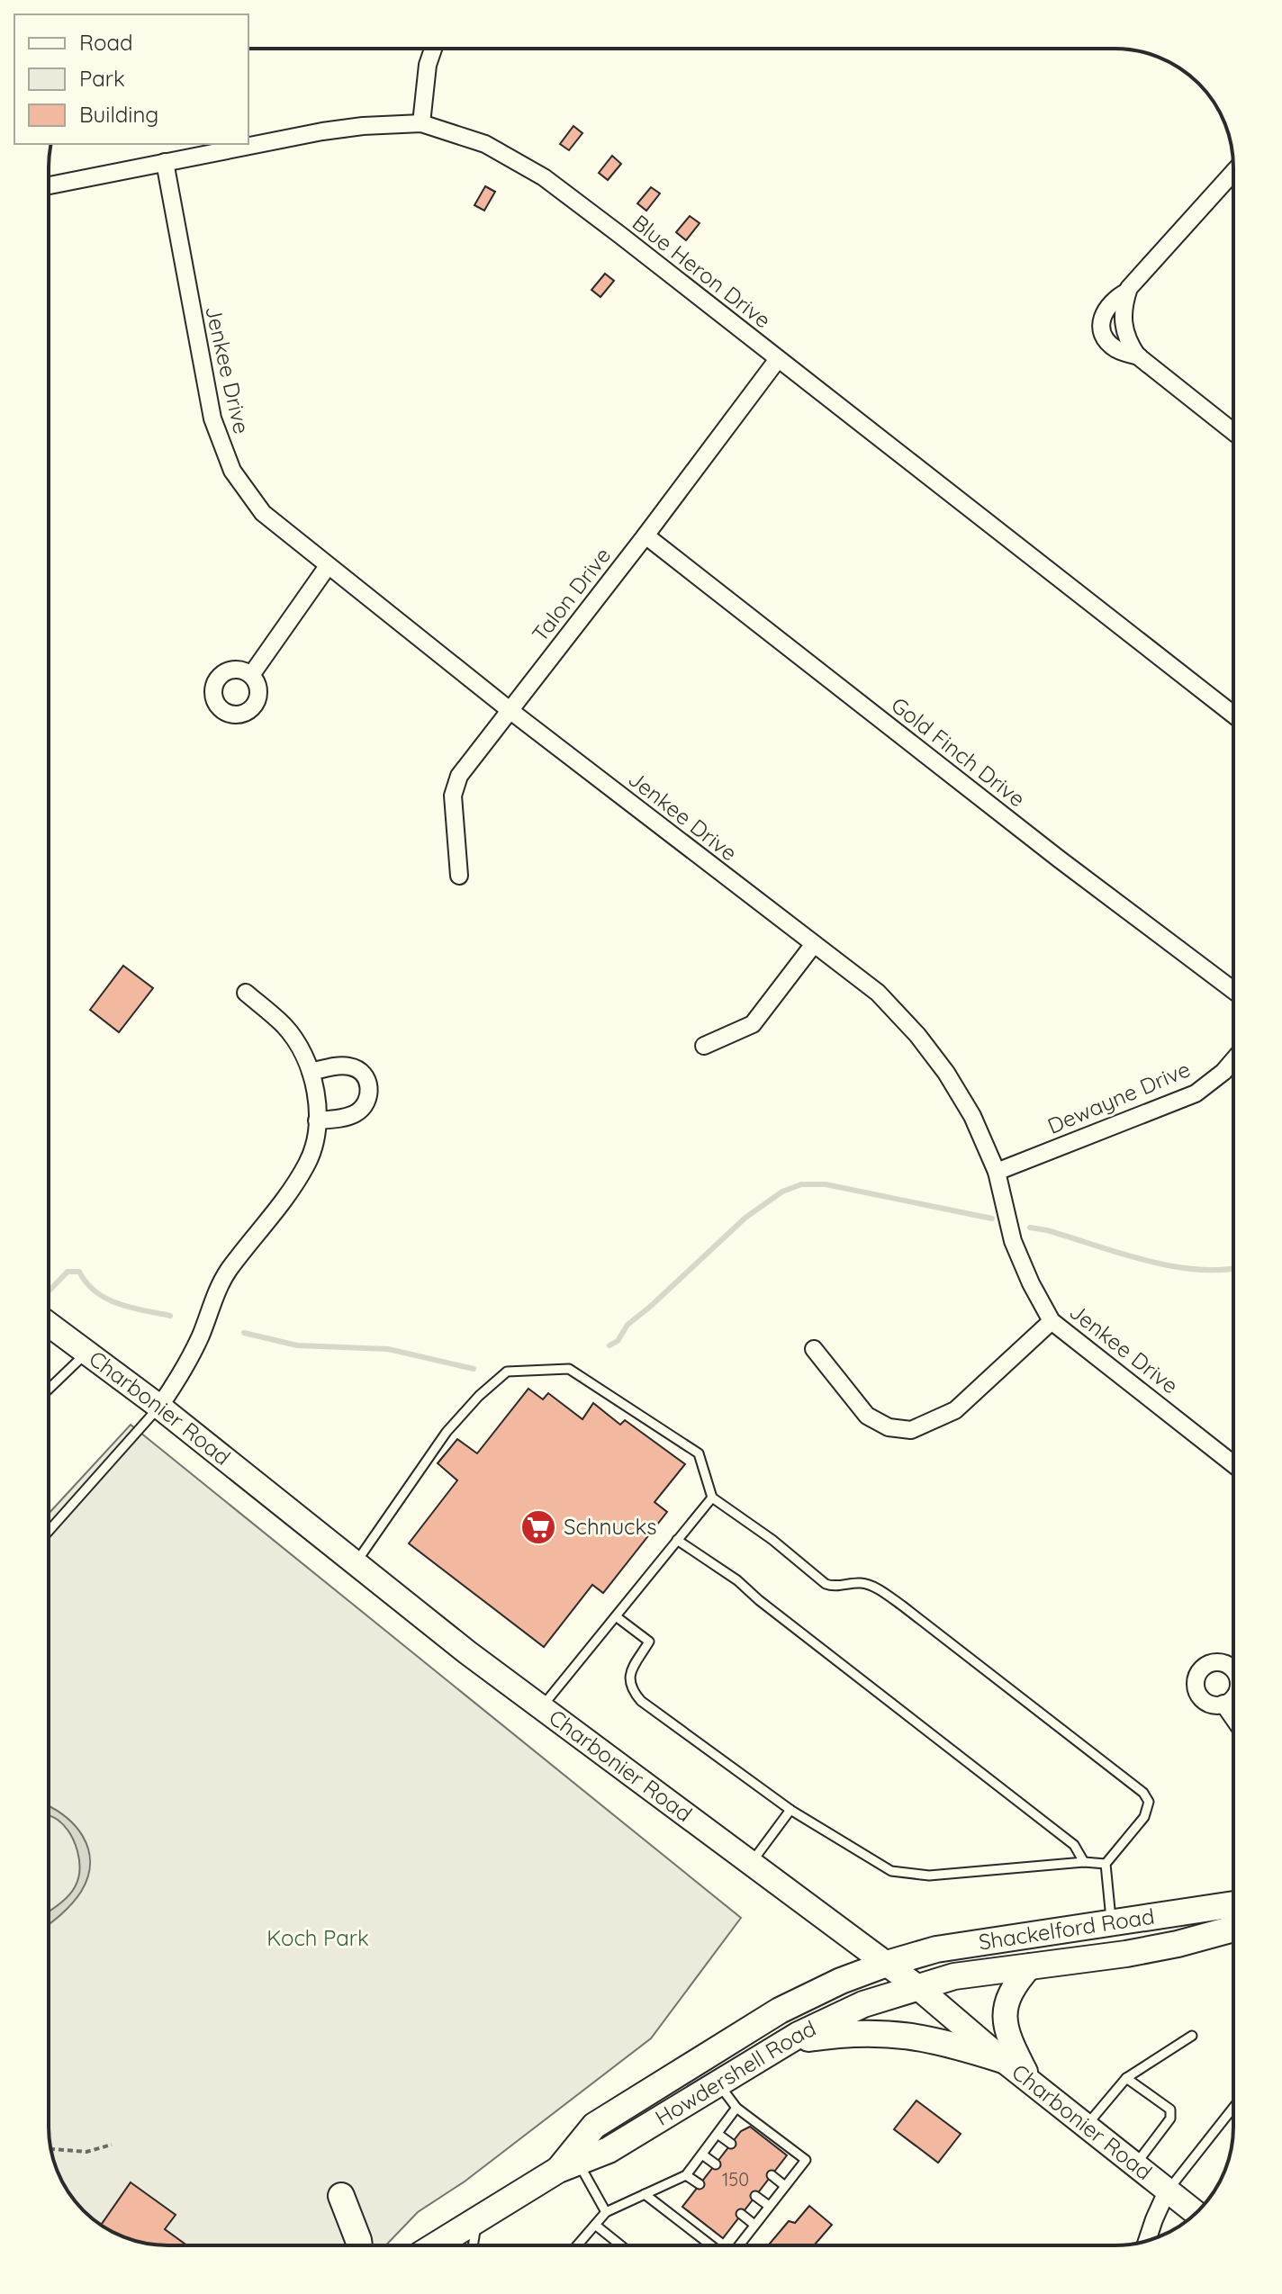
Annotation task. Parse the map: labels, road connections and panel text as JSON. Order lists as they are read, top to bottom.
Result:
{
  "streets": {
    "main road": ["Charbonier Road", "Shackelford Road", "Howdershell Road"],
    "street": [
      "Blue Heron Drive",
      "Jenkee Drive",
      "Talon Drive",
      "Gold Finch Drive",
      "Dewayne Drive"
    ]
  },
  "crossings": [
    ["Blue Heron Drive", "Jenkee Drive"],
    ["Blue Heron Drive", "Talon Drive"],
    ["Jenkee Drive", "Talon Drive"],
    ["Jenkee Drive", "Dewayne Drive"],
    ["Talon Drive", "Gold Finch Drive"],
    ["Charbonier Road", "Shackelford Road"],
    ["Charbonier Road", "Howdershell Road"],
    ["Shackelford Road", "Howdershell Road"]
  ],
  "parks": ["Koch Park"],
  "places": {
    "supermarket": ["Schnucks"]
  },
  "house_numbers": ["150"],
  "legend": ["Road", "Park", "Building"]
}
